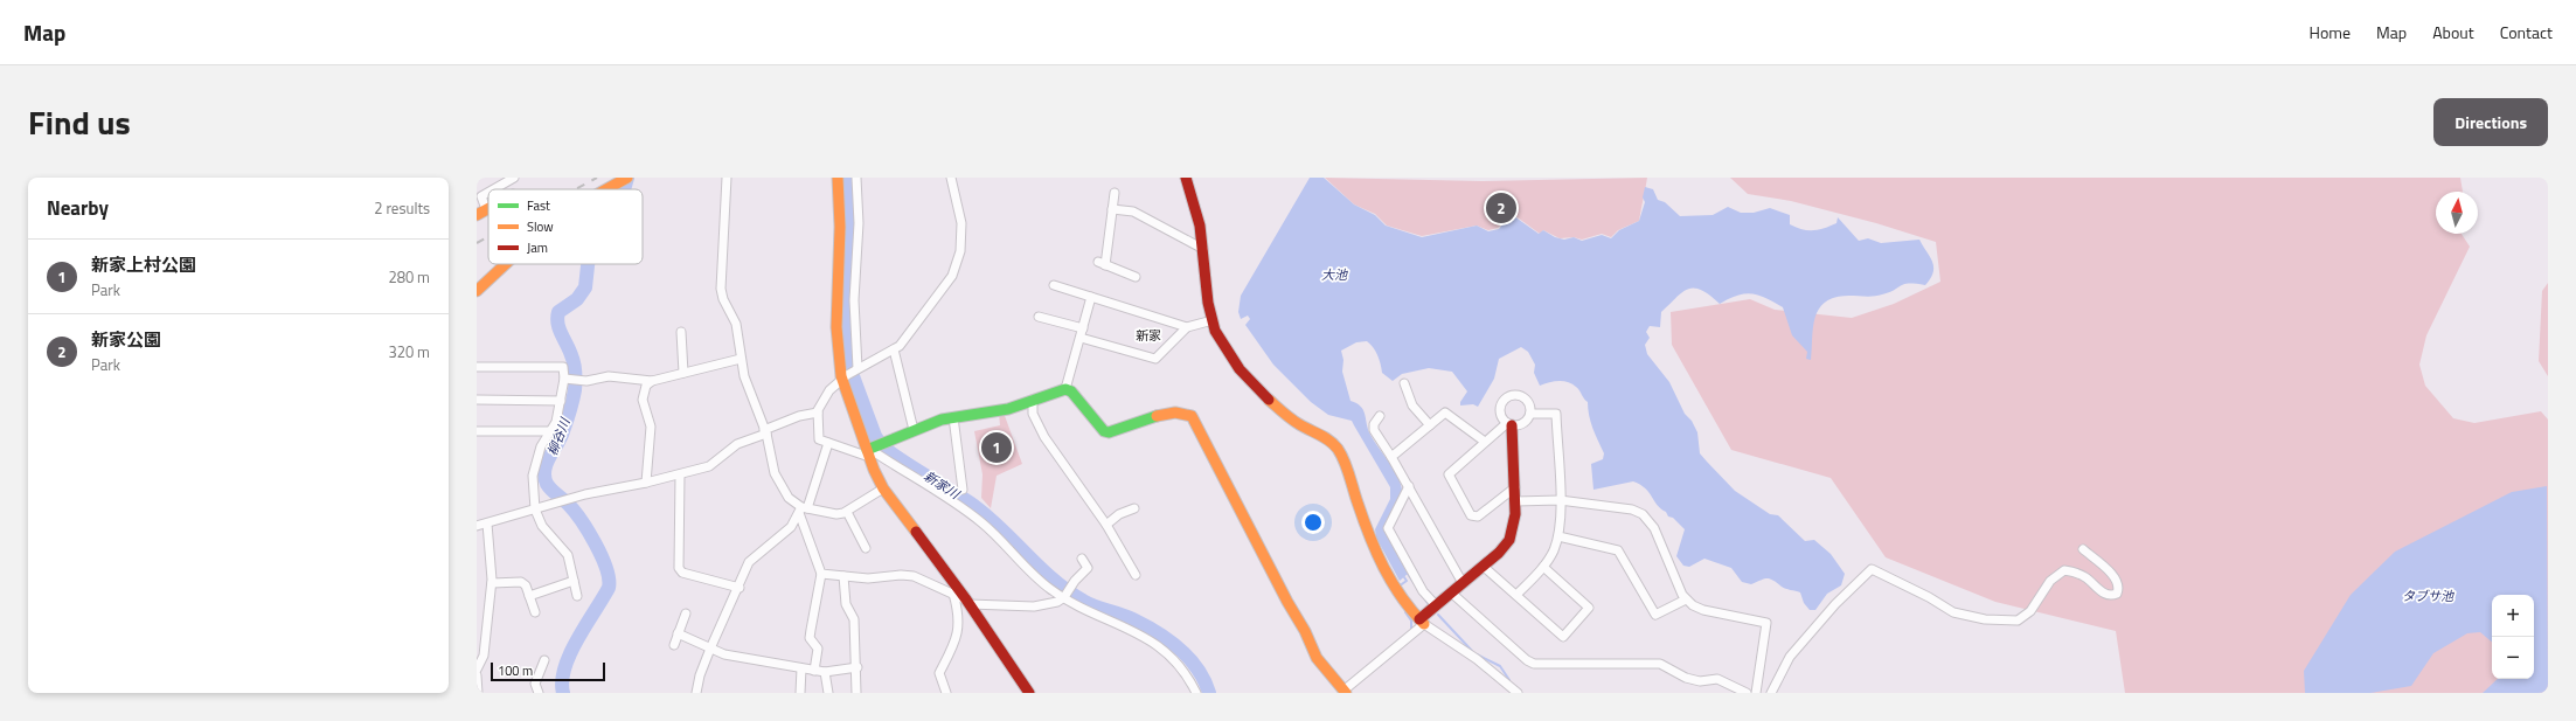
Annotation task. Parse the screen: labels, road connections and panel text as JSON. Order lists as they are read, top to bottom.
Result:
{
  "districts": ["新家"],
  "water": [
    "大池",
    "柳谷川",
    "新家川",
    "タブサ池"
  ],
  "legend": ["Fast", "Slow", "Jam"],
  "scale_bar": "100 m",
  "north": "top",
  "page": {
    "header": "Map",
    "nav": [
      "Home",
      "Map",
      "About",
      "Contact"
    ],
    "title": "Find us",
    "buttons": "Directions",
    "heading": ["Nearby", "2 results"],
    "pins": ["2", "1"],
    "list": [
      {
        "mark": "1",
        "name": "新家上村公園",
        "note": "Park",
        "value": "280 m"
      },
      {
        "mark": "2",
        "name": "新家公園",
        "note": "Park",
        "value": "320 m"
      }
    ],
    "map_buttons": ["+", "−"],
    "scale": "100 m"
  }
}
